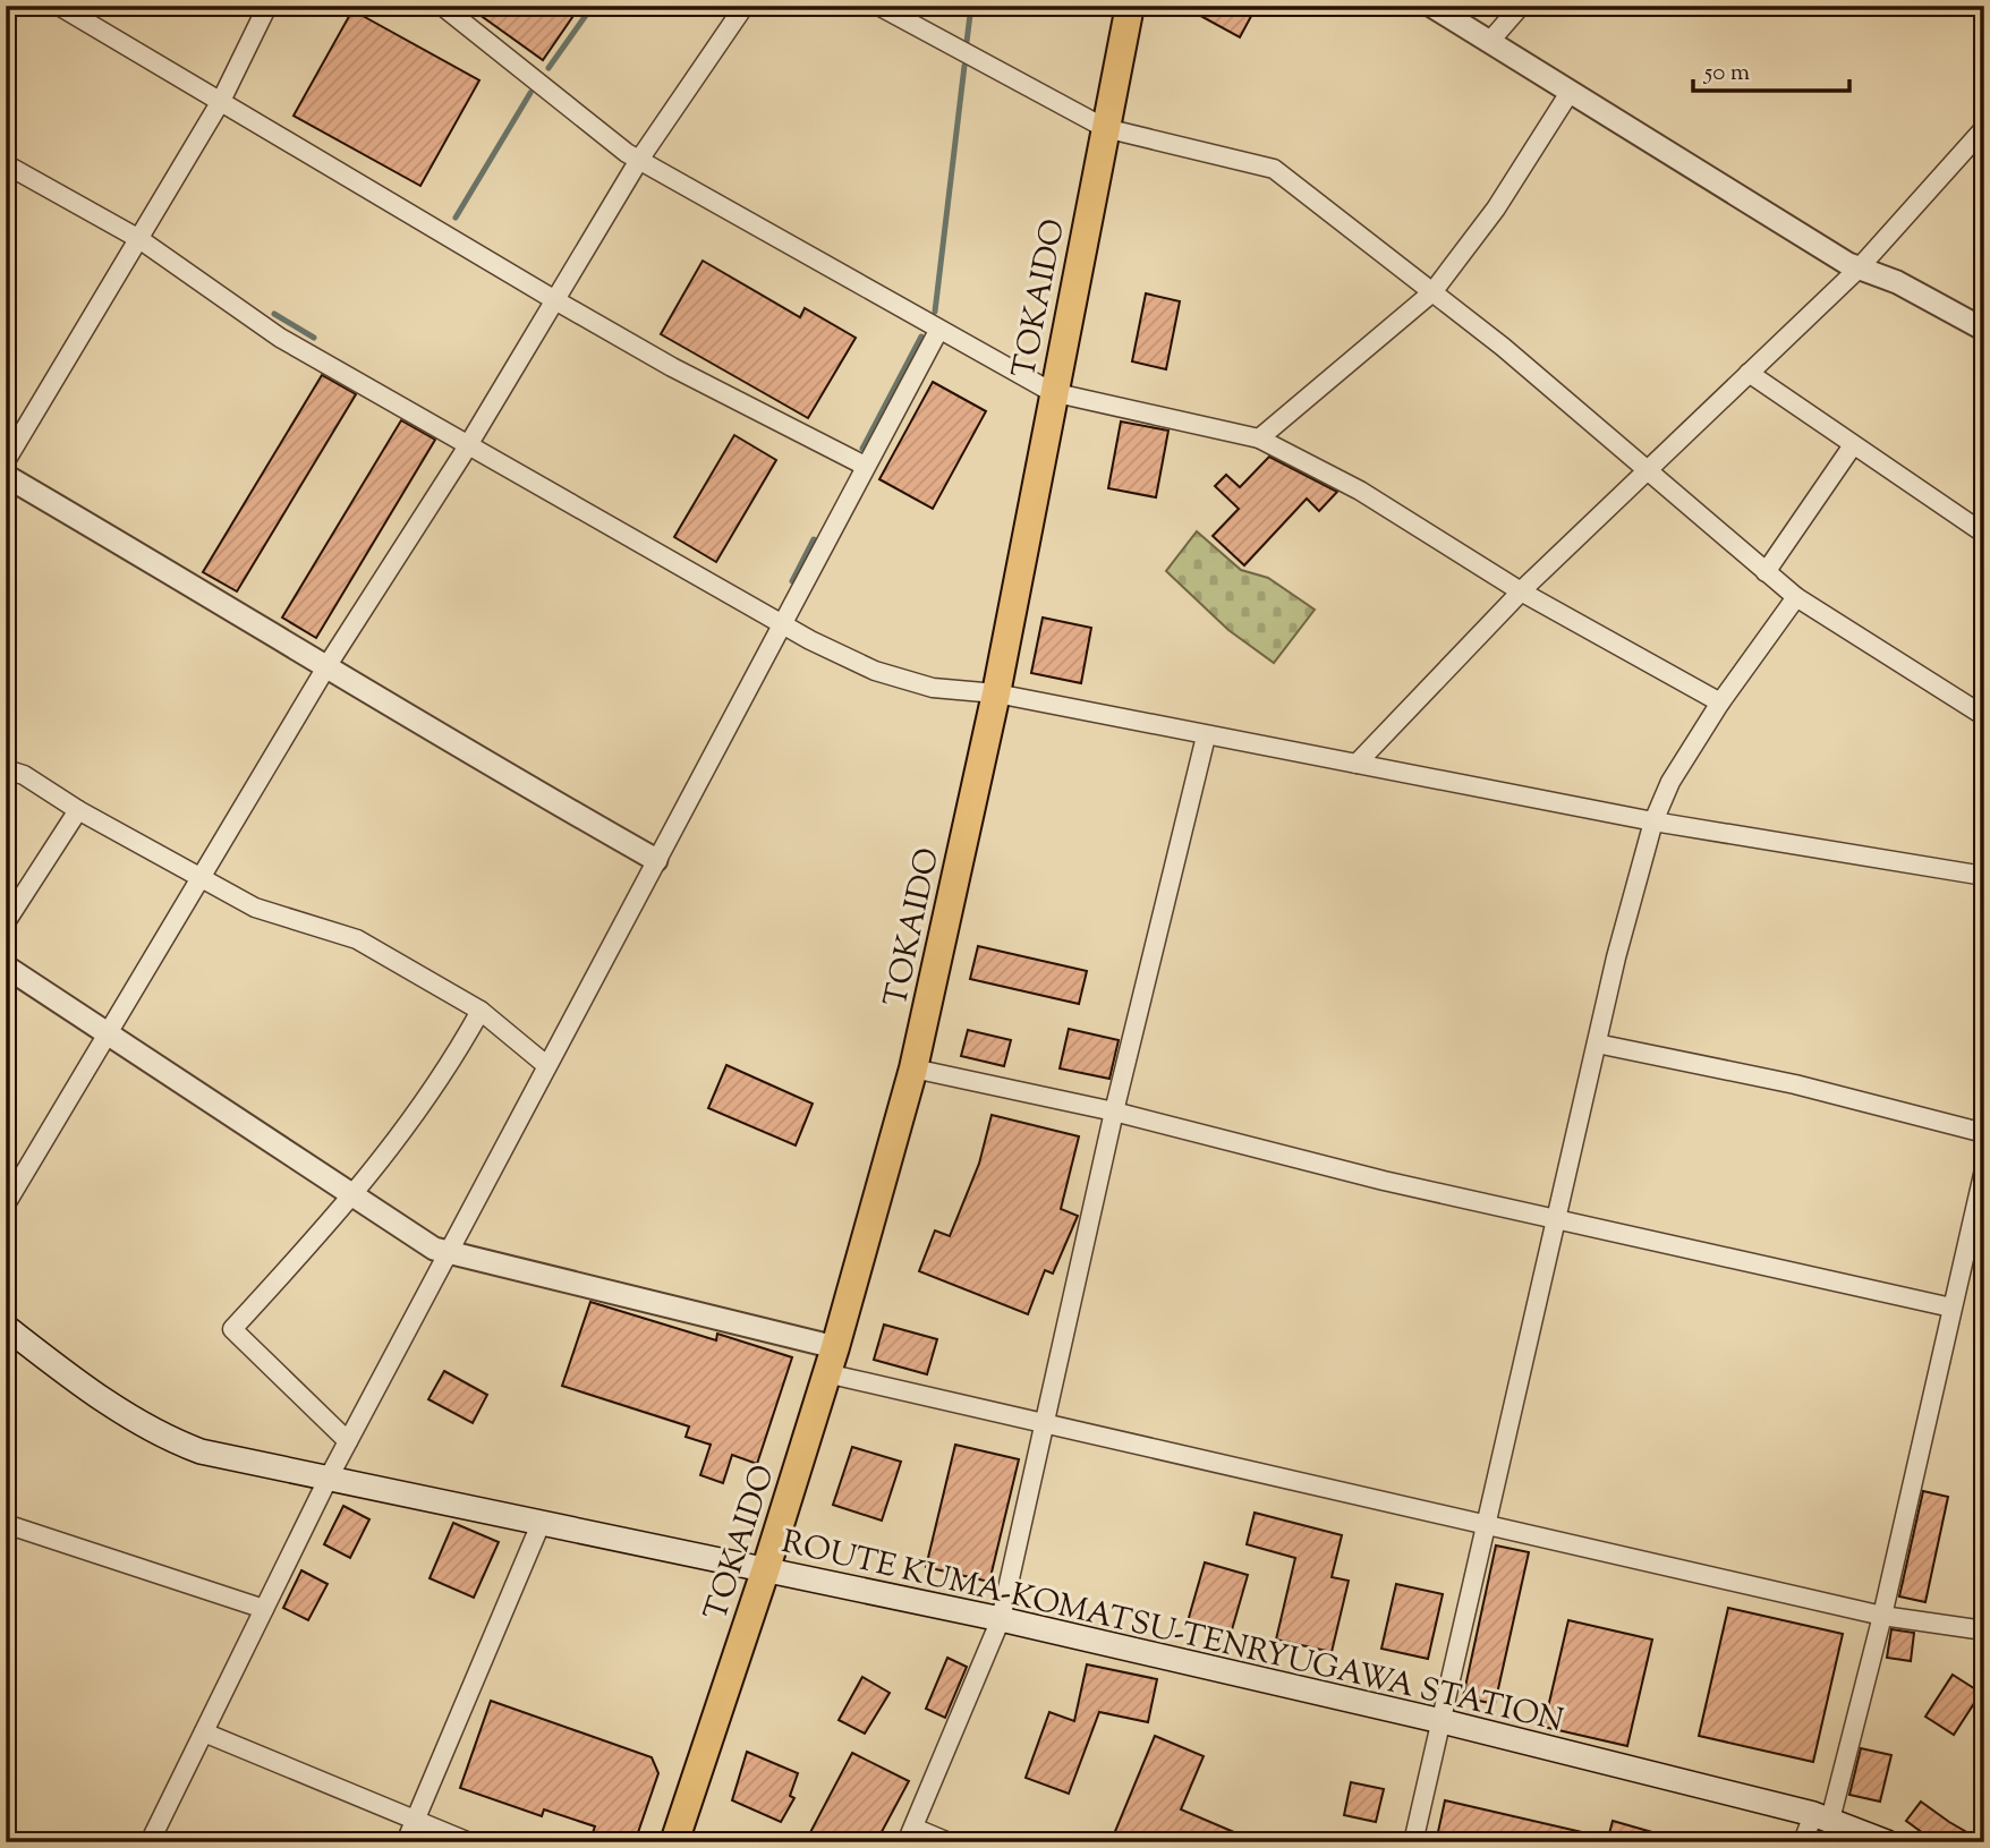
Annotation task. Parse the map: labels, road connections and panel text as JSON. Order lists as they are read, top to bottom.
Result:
{
  "streets": {
    "highway": ["TOKAIDO"],
    "main road": ["ROUTE KUMA-KOMATSU-TENRYUGAWA STATION"]
  },
  "crossings": [
    ["TOKAIDO", "ROUTE KUMA-KOMATSU-TENRYUGAWA STATION"]
  ],
  "scale_bar": "50 m"
}
